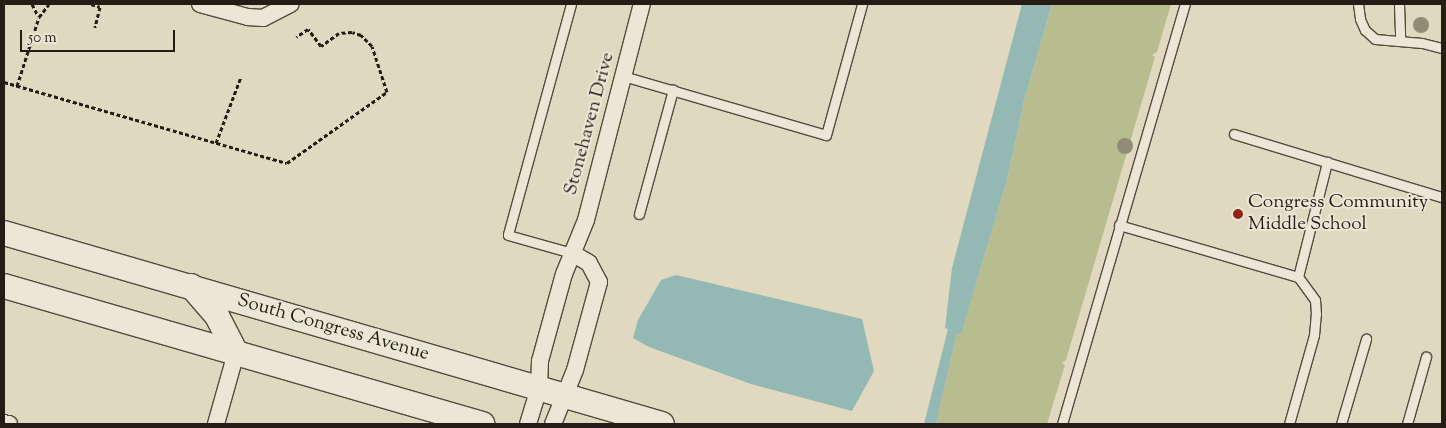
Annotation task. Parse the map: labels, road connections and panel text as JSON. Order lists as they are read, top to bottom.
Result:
{
  "streets": {
    "main road": ["South Congress Avenue"],
    "street": ["Stonehaven Drive"]
  },
  "crossings": [
    ["Stonehaven Drive", "South Congress Avenue"]
  ],
  "places": ["Congress Community Middle School"],
  "scale_bar": "50 m"
}
